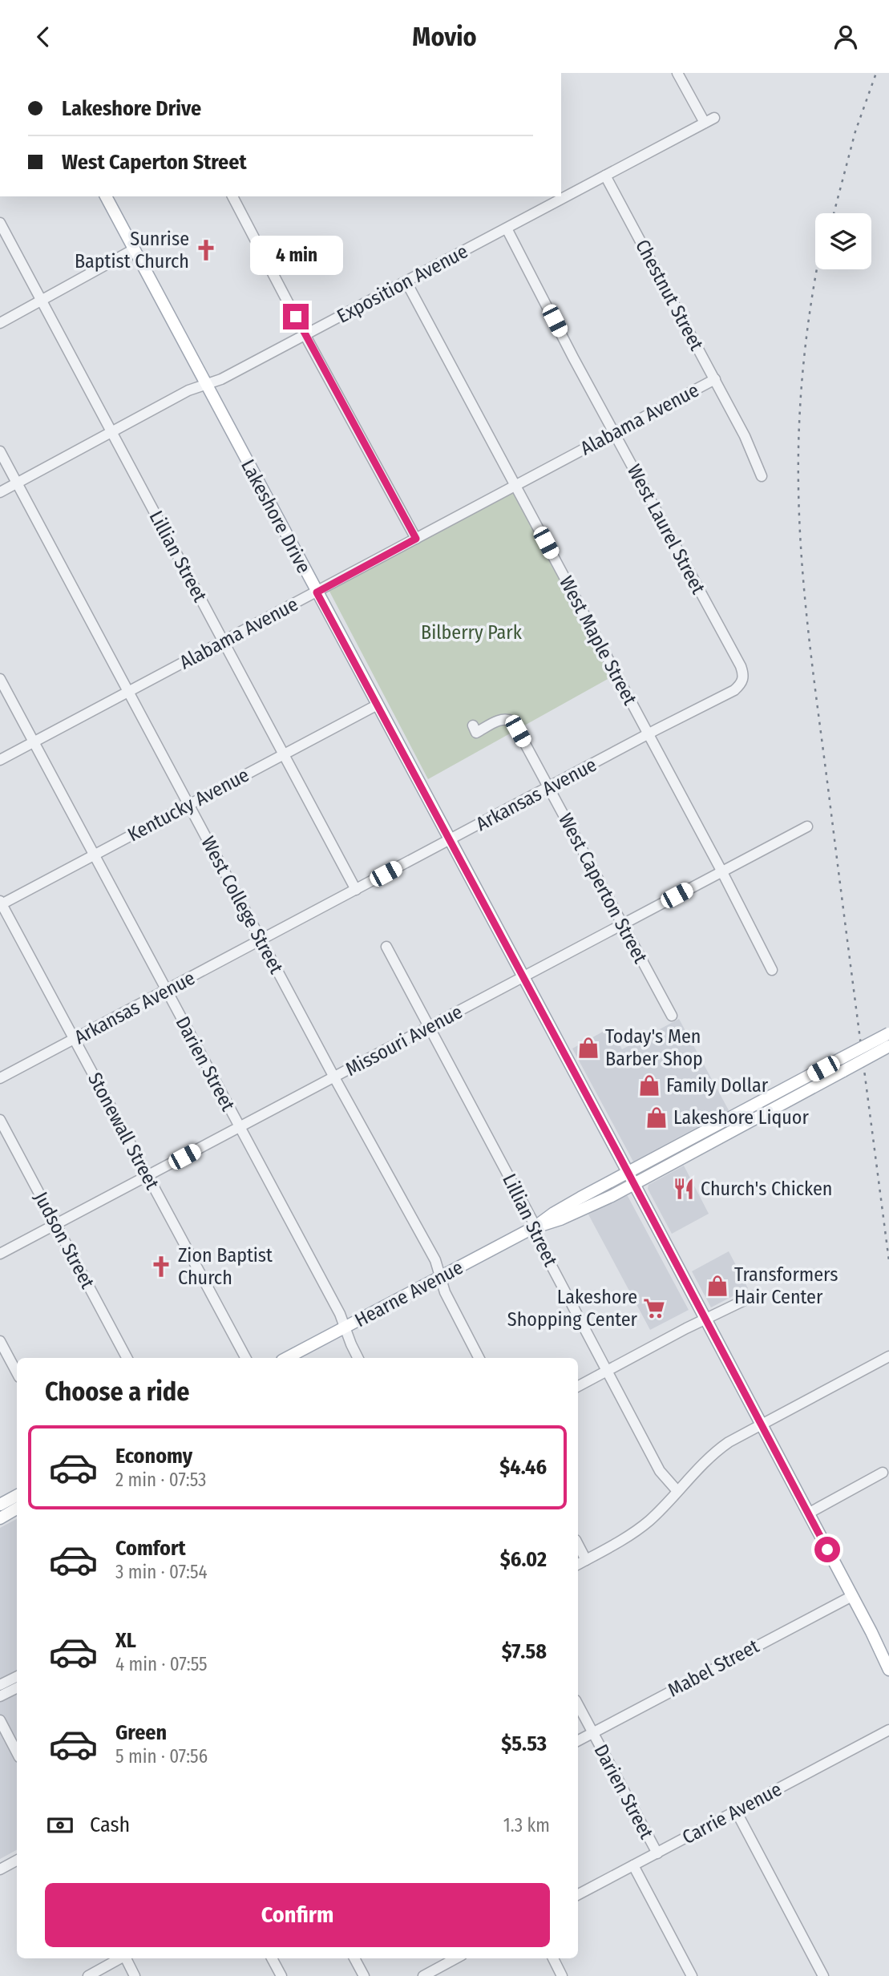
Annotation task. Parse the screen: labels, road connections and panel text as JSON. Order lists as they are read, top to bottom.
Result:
{
  "streets": {
    "main road": ["Lakeshore Drive", "Hearne Avenue"],
    "street": [
      "Exposition Avenue",
      "Chestnut Street",
      "Alabama Avenue",
      "West Laurel Street",
      "Lillian Street",
      "West Maple Street",
      "Arkansas Avenue",
      "Kentucky Avenue",
      "West Caperton Street",
      "West College Street",
      "Missouri Avenue",
      "Darien Street",
      "Stonewall Street",
      "Judson Street",
      "Mabel Street",
      "Carrie Avenue"
    ]
  },
  "crossings": [
    ["Exposition Avenue", "Chestnut Street"],
    ["Exposition Avenue", "Lakeshore Drive"],
    ["Exposition Avenue", "West Laurel Street"],
    ["Exposition Avenue", "Lillian Street"],
    ["Exposition Avenue", "West Maple Street"],
    ["Exposition Avenue", "West College Street"],
    ["Chestnut Street", "Alabama Avenue"],
    ["Alabama Avenue", "Lakeshore Drive"],
    ["Alabama Avenue", "West Laurel Street"],
    ["Alabama Avenue", "Lillian Street"],
    ["Alabama Avenue", "West Maple Street"],
    ["Alabama Avenue", "West College Street"],
    ["Alabama Avenue", "Darien Street"],
    ["Lakeshore Drive", "Arkansas Avenue"],
    ["Lakeshore Drive", "Kentucky Avenue"],
    ["Lakeshore Drive", "Missouri Avenue"],
    ["Lakeshore Drive", "Hearne Avenue"],
    ["Lakeshore Drive", "Mabel Street"],
    ["West Laurel Street", "Arkansas Avenue"],
    ["Lillian Street", "Arkansas Avenue"],
    ["Lillian Street", "Kentucky Avenue"],
    ["Lillian Street", "Missouri Avenue"],
    ["Lillian Street", "Hearne Avenue"],
    ["West Maple Street", "Arkansas Avenue"],
    ["West Maple Street", "Missouri Avenue"],
    ["Arkansas Avenue", "West Caperton Street"],
    ["Arkansas Avenue", "West College Street"],
    ["Arkansas Avenue", "Darien Street"],
    ["Arkansas Avenue", "Stonewall Street"],
    ["Kentucky Avenue", "West College Street"],
    ["Kentucky Avenue", "Darien Street"],
    ["Kentucky Avenue", "Stonewall Street"],
    ["West Caperton Street", "Missouri Avenue"],
    ["West College Street", "Missouri Avenue"],
    ["West College Street", "Hearne Avenue"],
    ["Missouri Avenue", "Darien Street"],
    ["Missouri Avenue", "Stonewall Street"],
    ["Missouri Avenue", "Judson Street"],
    ["Darien Street", "Hearne Avenue"],
    ["Darien Street", "Mabel Street"],
    ["Darien Street", "Carrie Avenue"]
  ],
  "parks": ["Bilberry Park"],
  "places": {
    "church": ["Sunrise Baptist Church", "Zion Baptist Church"],
    "shop": [
      "Today's Men Barber Shop",
      "Family Dollar",
      "Lakeshore Liquor",
      "Transformers Hair Center"
    ],
    "restaurant": ["Church's Chicken"],
    "supermarket": ["Lakeshore Shopping Center"]
  },
  "page": {
    "header": "Movio",
    "banner": ["Lakeshore Drive", "West Caperton Street"],
    "bubble": "4 min",
    "heading": "Choose a ride",
    "list": [
      {
        "name": "Economy",
        "note": "2 min · 07:53",
        "value": "$4.46"
      },
      {
        "name": "Comfort",
        "note": "3 min · 07:54",
        "value": "$6.02"
      },
      {
        "name": "XL",
        "note": "4 min · 07:55",
        "value": "$7.58"
      },
      {
        "name": "Green",
        "note": "5 min · 07:56",
        "value": "$5.53"
      }
    ],
    "pay": ["Cash", "1.3 km"],
    "buttons": "Confirm"
  }
}
